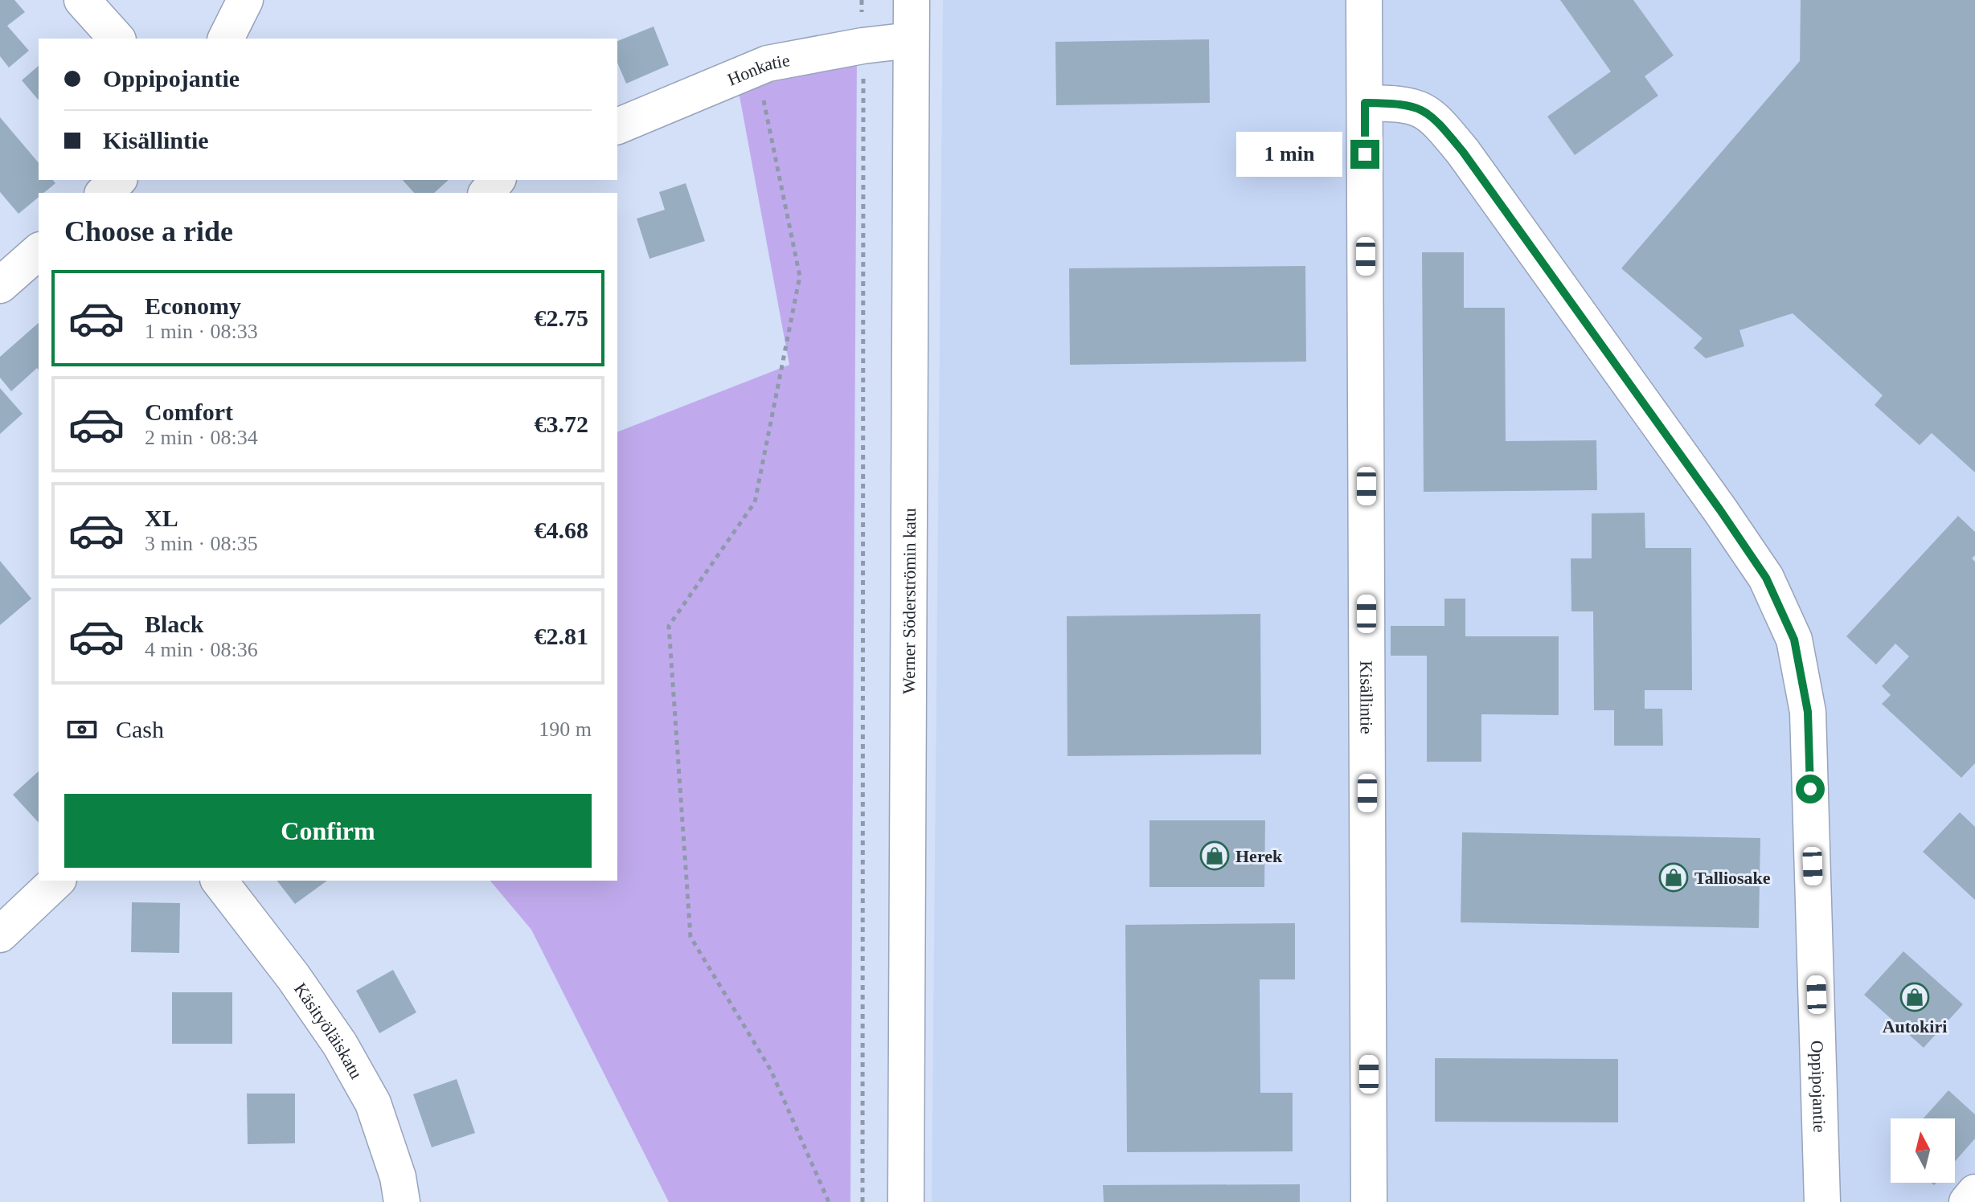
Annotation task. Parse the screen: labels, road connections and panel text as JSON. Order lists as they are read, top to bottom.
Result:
{
  "streets": {
    "street": [
      "Honkatie",
      "Werner Söderströmin katu",
      "Kisällintie",
      "Käsityöläiskatu",
      "Oppipojantie"
    ]
  },
  "crossings": [
    ["Honkatie", "Werner Söderströmin katu"],
    ["Kisällintie", "Oppipojantie"]
  ],
  "places": {
    "shop": ["Herek", "Talliosake", "Autokiri"]
  },
  "north": "top",
  "page": {
    "banner": ["Oppipojantie", "Kisällintie"],
    "bubble": "1 min",
    "heading": "Choose a ride",
    "list": [
      {
        "name": "Economy",
        "note": "1 min · 08:33",
        "value": "€2.75"
      },
      {
        "name": "Comfort",
        "note": "2 min · 08:34",
        "value": "€3.72"
      },
      {
        "name": "XL",
        "note": "3 min · 08:35",
        "value": "€4.68"
      },
      {
        "name": "Black",
        "note": "4 min · 08:36",
        "value": "€2.81"
      }
    ],
    "pay": ["Cash", "190 m"],
    "buttons": "Confirm"
  }
}
